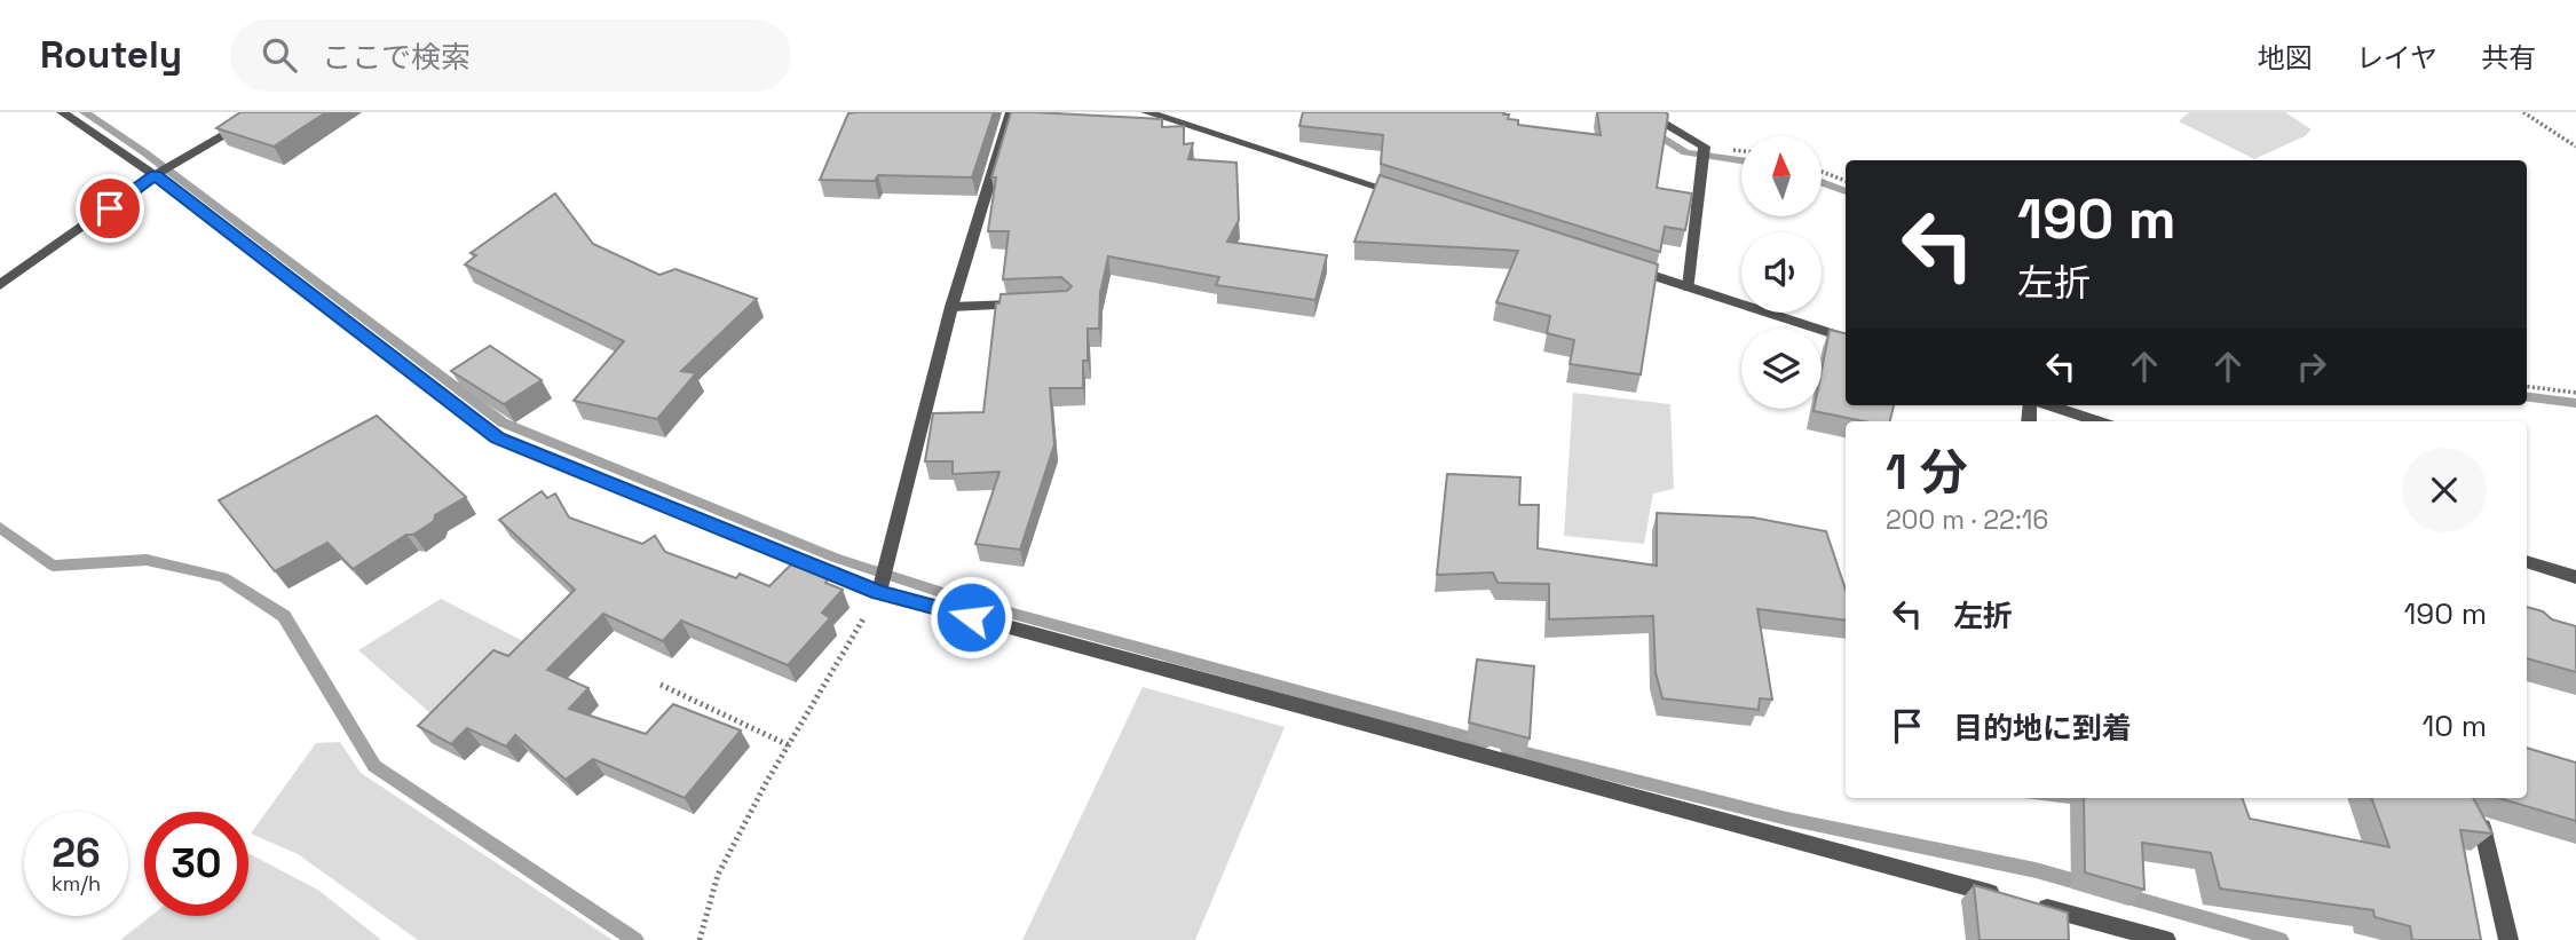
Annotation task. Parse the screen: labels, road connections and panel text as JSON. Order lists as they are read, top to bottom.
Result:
{
  "north": "top",
  "page": {
    "header": "Routely",
    "search": "ここで検索",
    "nav": ["地図", "レイヤ", "共有"],
    "turn": ["190 m", "左折"],
    "heading": ["1 分", "200 m · 22:16"],
    "list": [
      {
        "name": "左折",
        "value": "190 m"
      },
      {
        "name": "目的地に到着",
        "value": "10 m"
      }
    ],
    "speed": "26 km/h",
    "limit": "30"
  }
}
